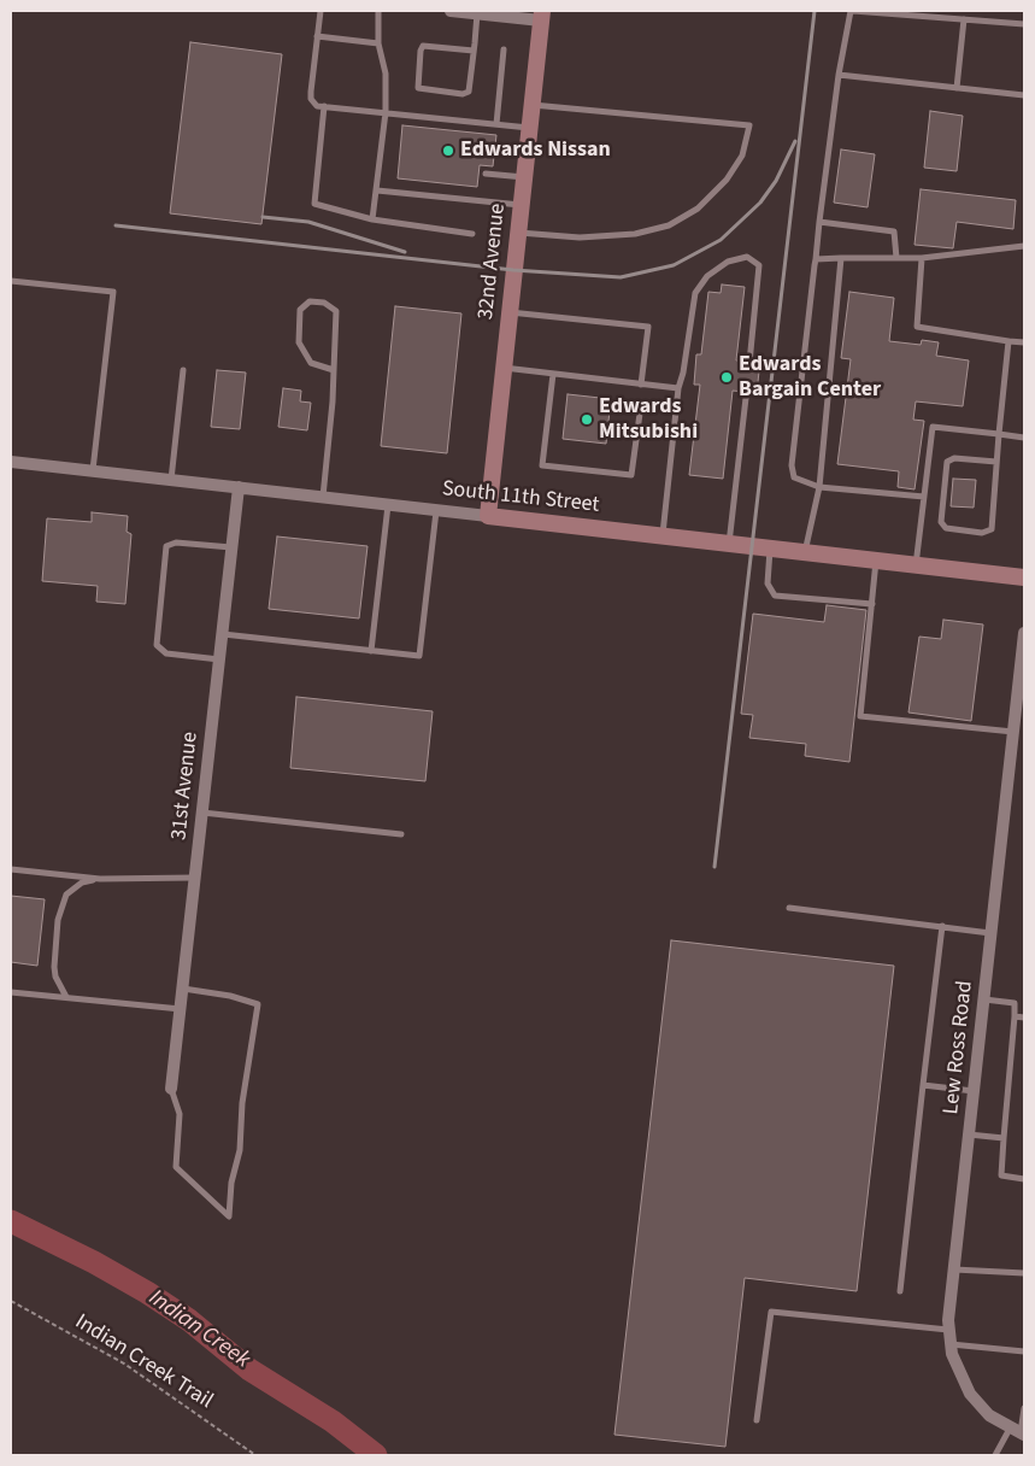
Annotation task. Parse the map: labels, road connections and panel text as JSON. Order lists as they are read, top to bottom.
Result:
{
  "streets": {
    "street": [
      "32nd Avenue",
      "South 11th Street",
      "31st Avenue",
      "Lew Ross Road"
    ],
    "path": ["Indian Creek Trail"]
  },
  "crossings": [
    ["32nd Avenue", "South 11th Street"],
    ["South 11th Street", "31st Avenue"]
  ],
  "water": ["Indian Creek"],
  "places": ["Edwards Nissan", "Edwards Bargain Center", "Edwards Mitsubishi"]
}
